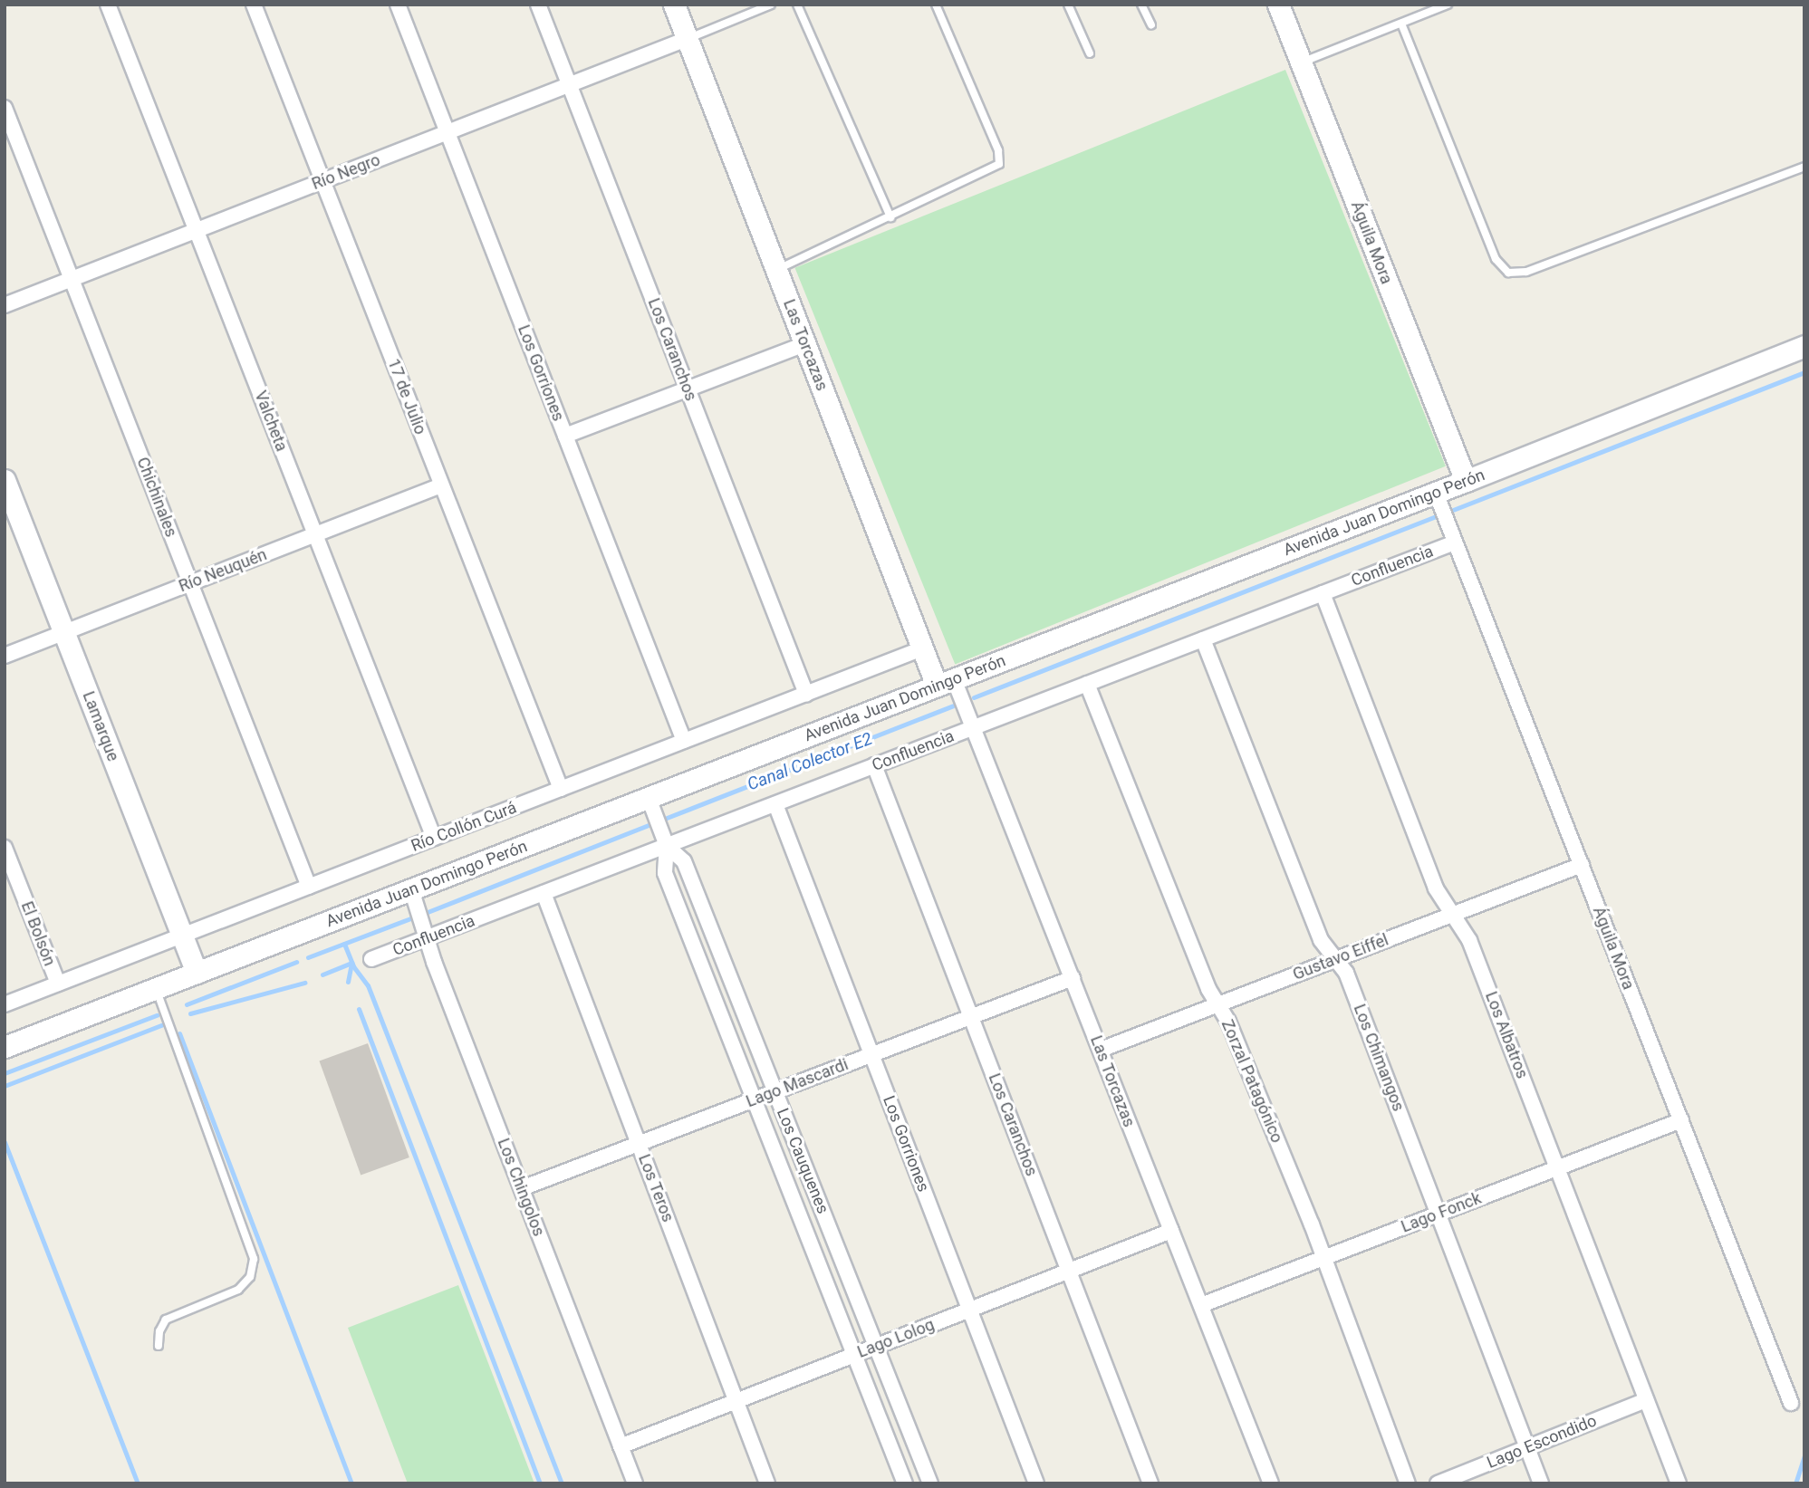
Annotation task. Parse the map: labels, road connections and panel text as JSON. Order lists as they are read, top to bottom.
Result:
{
  "streets": {
    "street": [
      "Río Negro",
      "Águila Mora",
      "Las Torcazas",
      "Los Caranchos",
      "Los Gorriones",
      "17 de Julio",
      "Valcheta",
      "Chichinales",
      "Avenida Juan Domingo Perón",
      "Confluencia",
      "Río Neuquén",
      "Lamarque",
      "Río Collón Curá",
      "El Bolsón",
      "Gustavo Eiffel",
      "Los Albatros",
      "Los Chimangos",
      "Zorzal Patagónico",
      "Lago Mascardi",
      "Los Cauquenes",
      "Los Chingolos",
      "Los Teros",
      "Lago Fonck",
      "Lago Lolog",
      "Lago Escondido"
    ]
  },
  "crossings": [
    ["Río Negro", "Las Torcazas"],
    ["Río Negro", "Los Caranchos"],
    ["Río Negro", "Los Gorriones"],
    ["Río Negro", "17 de Julio"],
    ["Río Negro", "Valcheta"],
    ["Río Negro", "Chichinales"],
    ["Águila Mora", "Avenida Juan Domingo Perón"],
    ["Águila Mora", "Confluencia"],
    ["Águila Mora", "Gustavo Eiffel"],
    ["Águila Mora", "Lago Fonck"],
    ["Las Torcazas", "Avenida Juan Domingo Perón"],
    ["Las Torcazas", "Confluencia"],
    ["Las Torcazas", "Río Collón Curá"],
    ["Las Torcazas", "Gustavo Eiffel"],
    ["Las Torcazas", "Lago Mascardi"],
    ["Las Torcazas", "Lago Fonck"],
    ["Las Torcazas", "Lago Lolog"],
    ["Los Caranchos", "Confluencia"],
    ["Los Caranchos", "Río Collón Curá"],
    ["Los Caranchos", "Lago Mascardi"],
    ["Los Caranchos", "Lago Lolog"],
    ["Los Gorriones", "Confluencia"],
    ["Los Gorriones", "Río Collón Curá"],
    ["Los Gorriones", "Lago Mascardi"],
    ["Los Gorriones", "Lago Lolog"],
    ["17 de Julio", "Río Neuquén"],
    ["17 de Julio", "Río Collón Curá"],
    ["Valcheta", "Río Neuquén"],
    ["Valcheta", "Río Collón Curá"],
    ["Chichinales", "Río Neuquén"],
    ["Chichinales", "Río Collón Curá"],
    ["Avenida Juan Domingo Perón", "Lamarque"],
    ["Avenida Juan Domingo Perón", "Los Cauquenes"],
    ["Avenida Juan Domingo Perón", "Los Chingolos"],
    ["Confluencia", "Los Albatros"],
    ["Confluencia", "Los Chimangos"],
    ["Confluencia", "Zorzal Patagónico"],
    ["Confluencia", "Los Cauquenes"],
    ["Confluencia", "Los Chingolos"],
    ["Confluencia", "Los Teros"],
    ["Río Neuquén", "Lamarque"],
    ["Lamarque", "Río Collón Curá"],
    ["Río Collón Curá", "El Bolsón"],
    ["Gustavo Eiffel", "Los Albatros"],
    ["Gustavo Eiffel", "Los Chimangos"],
    ["Gustavo Eiffel", "Zorzal Patagónico"],
    ["Los Albatros", "Lago Fonck"],
    ["Los Albatros", "Lago Escondido"],
    ["Los Chimangos", "Lago Fonck"],
    ["Los Chimangos", "Lago Escondido"],
    ["Zorzal Patagónico", "Lago Fonck"],
    ["Lago Mascardi", "Los Cauquenes"],
    ["Lago Mascardi", "Los Chingolos"],
    ["Lago Mascardi", "Los Teros"],
    ["Los Cauquenes", "Lago Lolog"],
    ["Los Chingolos", "Lago Lolog"],
    ["Los Teros", "Lago Lolog"]
  ],
  "water": ["Canal Colector E2"]
}
